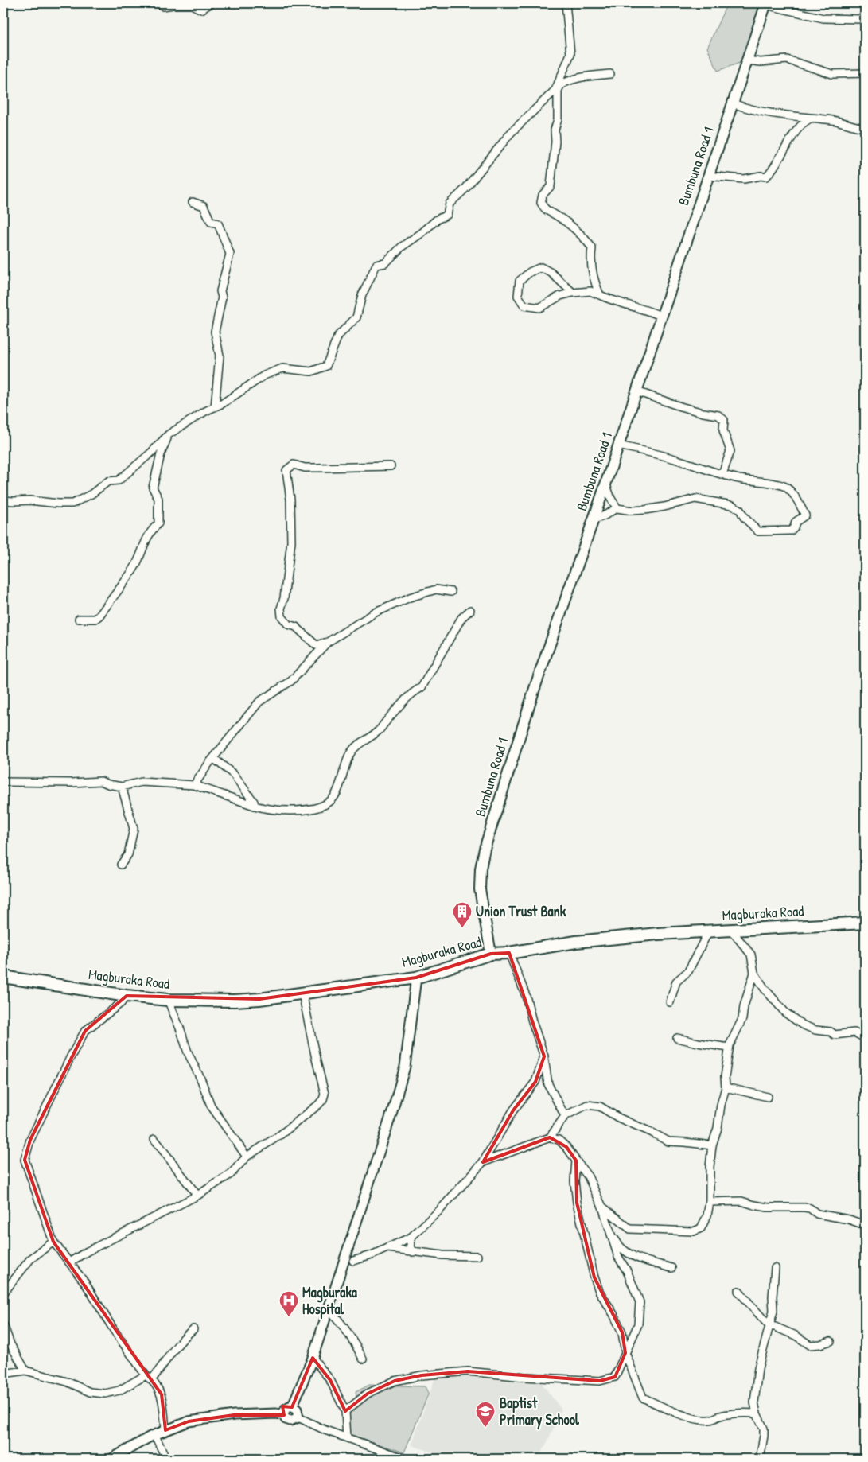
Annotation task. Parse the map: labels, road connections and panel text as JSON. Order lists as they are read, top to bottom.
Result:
{
  "streets": {
    "main road": ["Bumbuna Road 1", "Magburaka Road"]
  },
  "crossings": [
    ["Bumbuna Road 1", "Magburaka Road"]
  ],
  "places": {
    "building": ["Union Trust Bank"],
    "hospital": ["Magburaka Hospital"],
    "school or university": ["Baptist Primary School"]
  }
}
